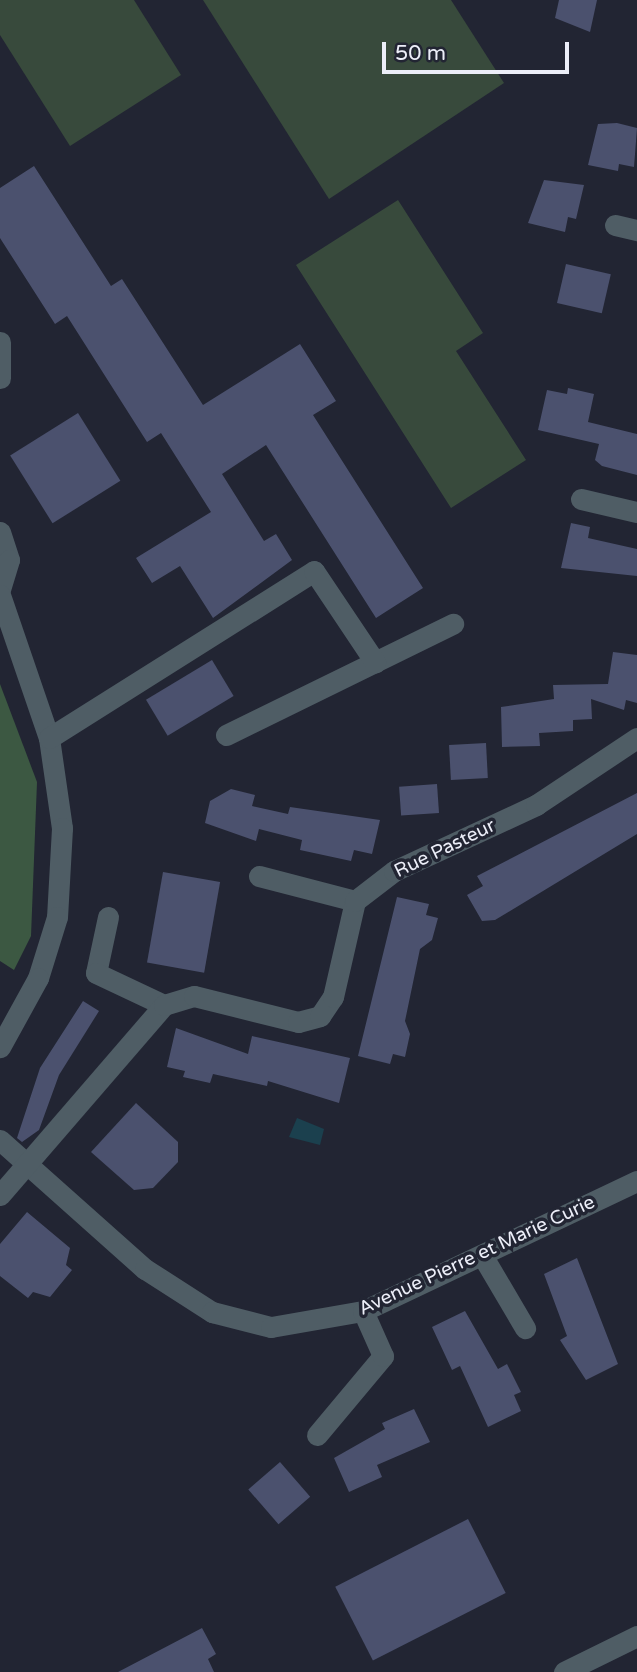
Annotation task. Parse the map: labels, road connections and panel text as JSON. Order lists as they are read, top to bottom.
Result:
{
  "streets": {
    "street": ["Rue Pasteur", "Avenue Pierre et Marie Curie"]
  },
  "scale_bar": "50 m"
}
